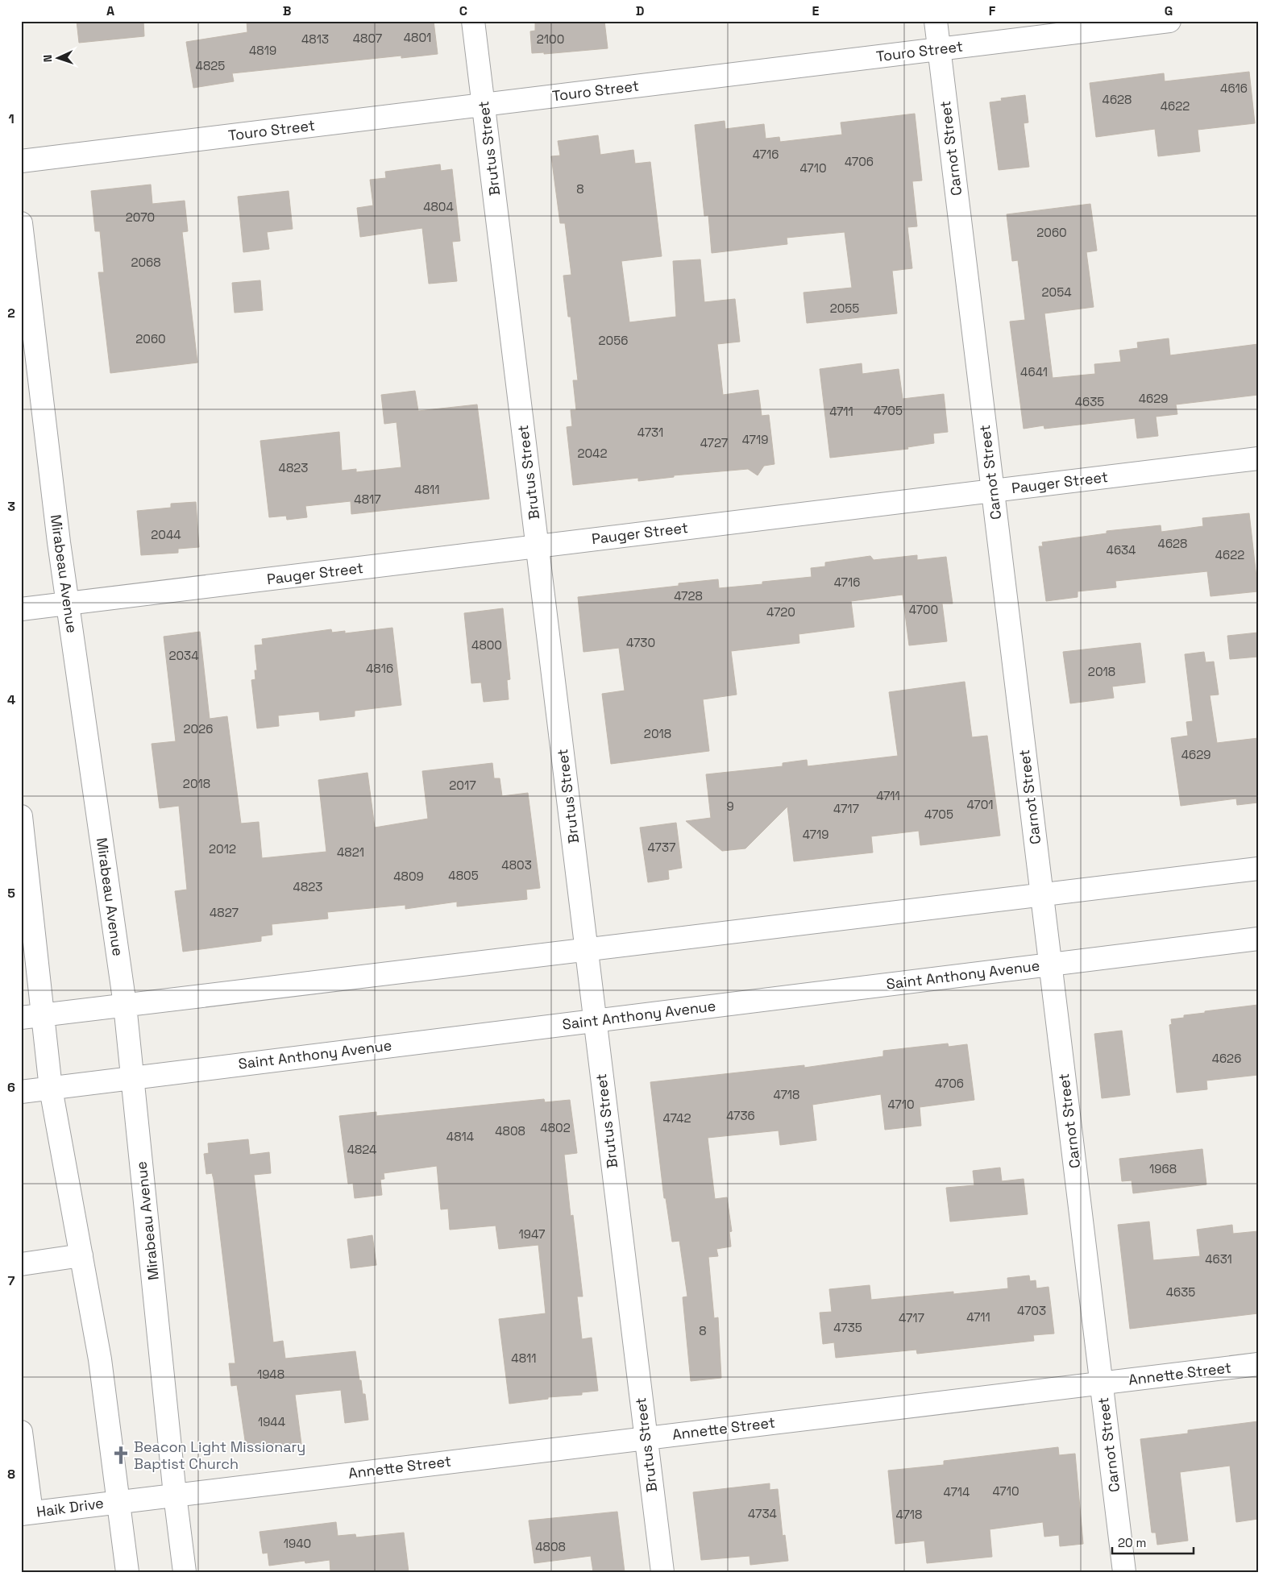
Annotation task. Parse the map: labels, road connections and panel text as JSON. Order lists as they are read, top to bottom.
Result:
{
  "streets": {
    "street": [
      "Touro Street",
      "Brutus Street",
      "Carnot Street",
      "Pauger Street",
      "Mirabeau Avenue",
      "Saint Anthony Avenue",
      "Annette Street",
      "Haik Drive"
    ]
  },
  "crossings": [
    ["Touro Street", "Brutus Street"],
    ["Touro Street", "Carnot Street"],
    ["Brutus Street", "Pauger Street"],
    ["Brutus Street", "Saint Anthony Avenue"],
    ["Brutus Street", "Annette Street"],
    ["Carnot Street", "Pauger Street"],
    ["Carnot Street", "Saint Anthony Avenue"],
    ["Carnot Street", "Annette Street"],
    ["Pauger Street", "Mirabeau Avenue"],
    ["Mirabeau Avenue", "Saint Anthony Avenue"],
    ["Mirabeau Avenue", "Annette Street"],
    ["Annette Street", "Haik Drive"]
  ],
  "places": {
    "church": ["Beacon Light Missionary Baptist Church"]
  },
  "house_numbers": [
    "4801",
    "4807",
    "4813",
    "2100",
    "4819",
    "4825",
    "4616",
    "4628",
    "4622",
    "4716",
    "4706",
    "4710",
    "8",
    "4804",
    "2070",
    "2060",
    "2068",
    "2054",
    "2055",
    "2060",
    "2056",
    "4641",
    "4629",
    "4635",
    "4705",
    "4711",
    "4731",
    "4719",
    "4727",
    "2042",
    "4823",
    "4811",
    "4817",
    "2044",
    "4628",
    "4634",
    "4622",
    "4716",
    "4728",
    "4700",
    "4720",
    "4730",
    "4800",
    "2034",
    "4816",
    "2018",
    "2026",
    "2018",
    "4629",
    "2018",
    "2017",
    "4711",
    "4701",
    "9",
    "4717",
    "4705",
    "4719",
    "4737",
    "2012",
    "4821",
    "4803",
    "4805",
    "4809",
    "4823",
    "4827",
    "4626",
    "4706",
    "4718",
    "4710",
    "4736",
    "4742",
    "4802",
    "4808",
    "4814",
    "4824",
    "1968",
    "1947",
    "4631",
    "4635",
    "4703",
    "4711",
    "4717",
    "4735",
    "8",
    "4811",
    "1948",
    "1944",
    "4710",
    "4714",
    "4734",
    "4718",
    "1940",
    "4808"
  ],
  "scale_bar": "20 m",
  "north": "left",
  "grid": {
    "columns": [
      "A",
      "B",
      "C",
      "D",
      "E",
      "F",
      "G"
    ],
    "rows": [
      "1",
      "2",
      "3",
      "4",
      "5",
      "6",
      "7",
      "8"
    ]
  }
}
